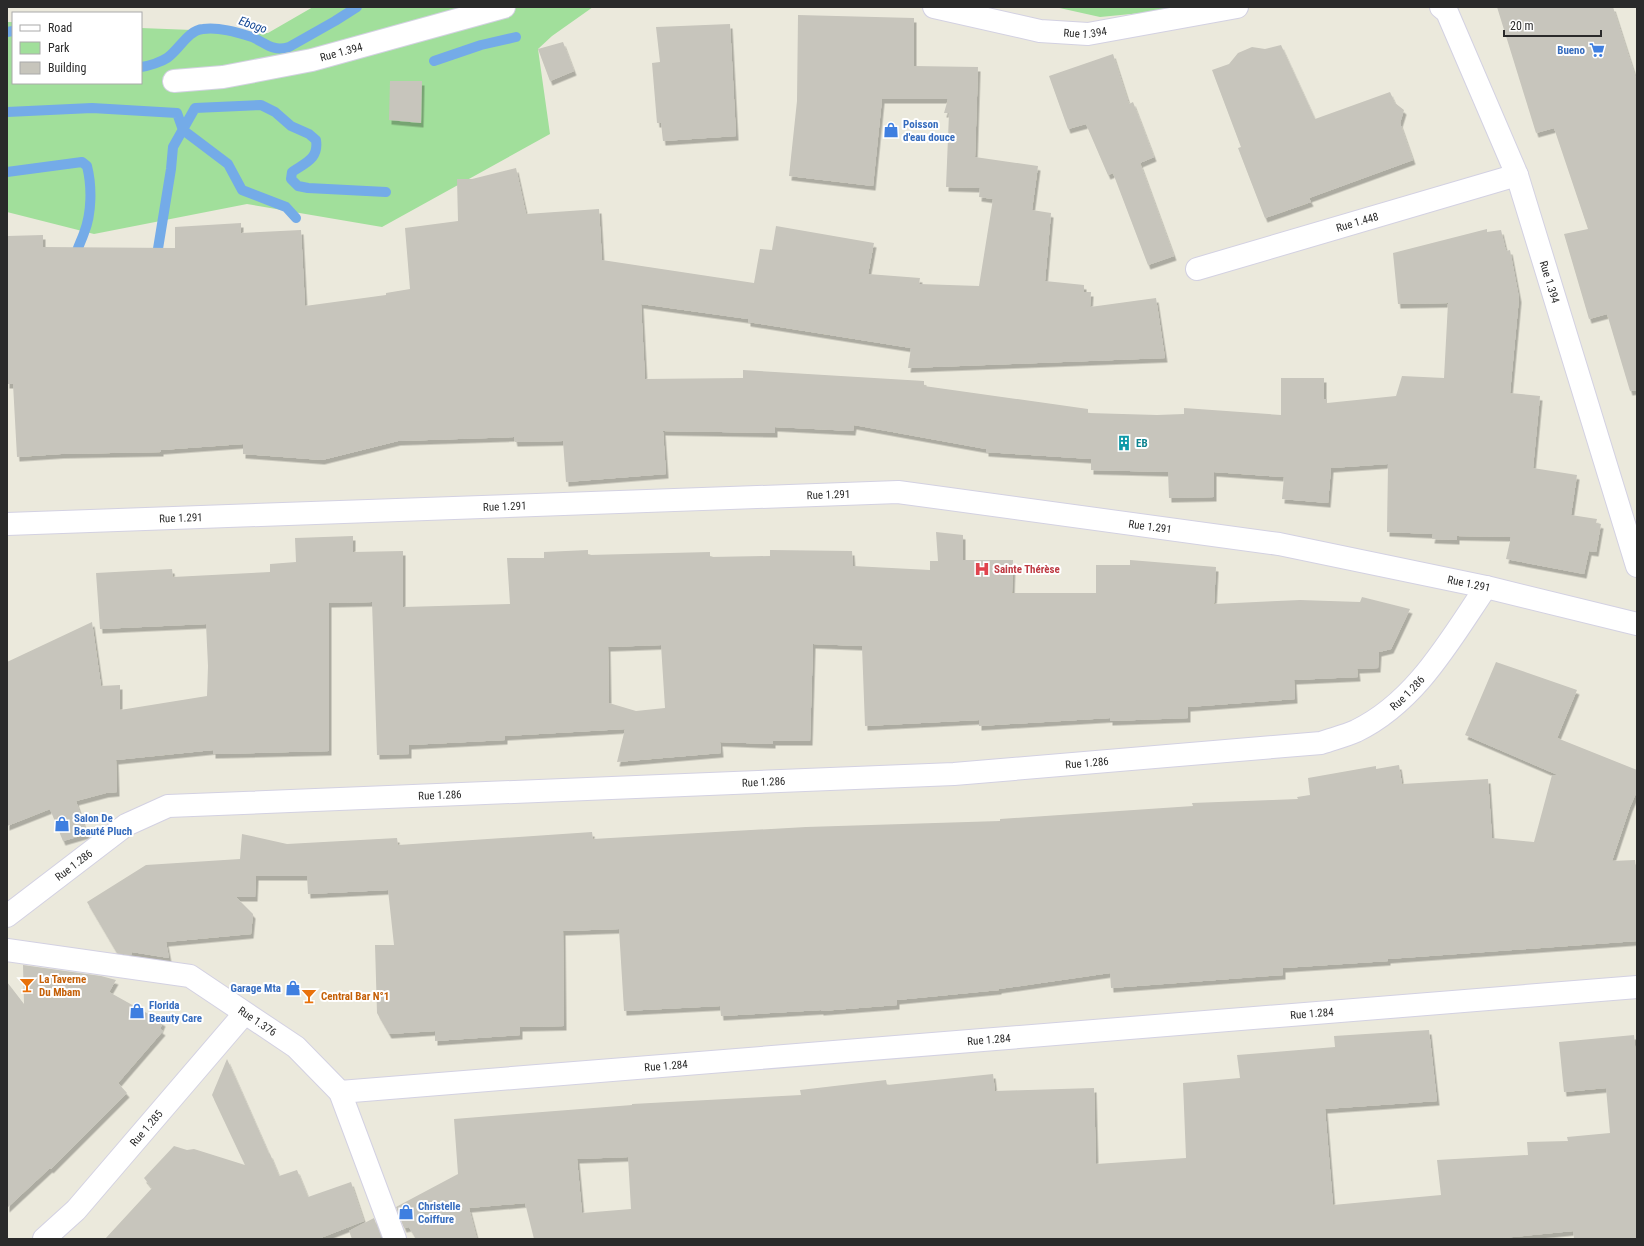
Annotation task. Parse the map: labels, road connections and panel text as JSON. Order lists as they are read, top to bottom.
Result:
{
  "streets": {
    "street": [
      "Rue 1.394",
      "Rue 1.448",
      "Rue 1.291",
      "Rue 1.286",
      "Rue 1.284",
      "Rue 1.376",
      "Rue 1.285"
    ]
  },
  "crossings": [
    ["Rue 1.394", "Rue 1.448"],
    ["Rue 1.291", "Rue 1.286"],
    ["Rue 1.284", "Rue 1.376"],
    ["Rue 1.376", "Rue 1.285"]
  ],
  "water": ["Ebogo"],
  "places": {
    "supermarket": ["Bueno"],
    "shop": [
      "Poisson d'eau douce",
      "Salon De Beauté Pluch",
      "Garage Mta",
      "Florida Beauty Care",
      "Christelle Coiffure"
    ],
    "building": ["EB"],
    "hospital": ["Sainte Thérèse"],
    "bar": ["La Taverne Du Mbam", "Central Bar N°1"]
  },
  "legend": ["Road", "Park", "Building"],
  "scale_bar": "20 m"
}
